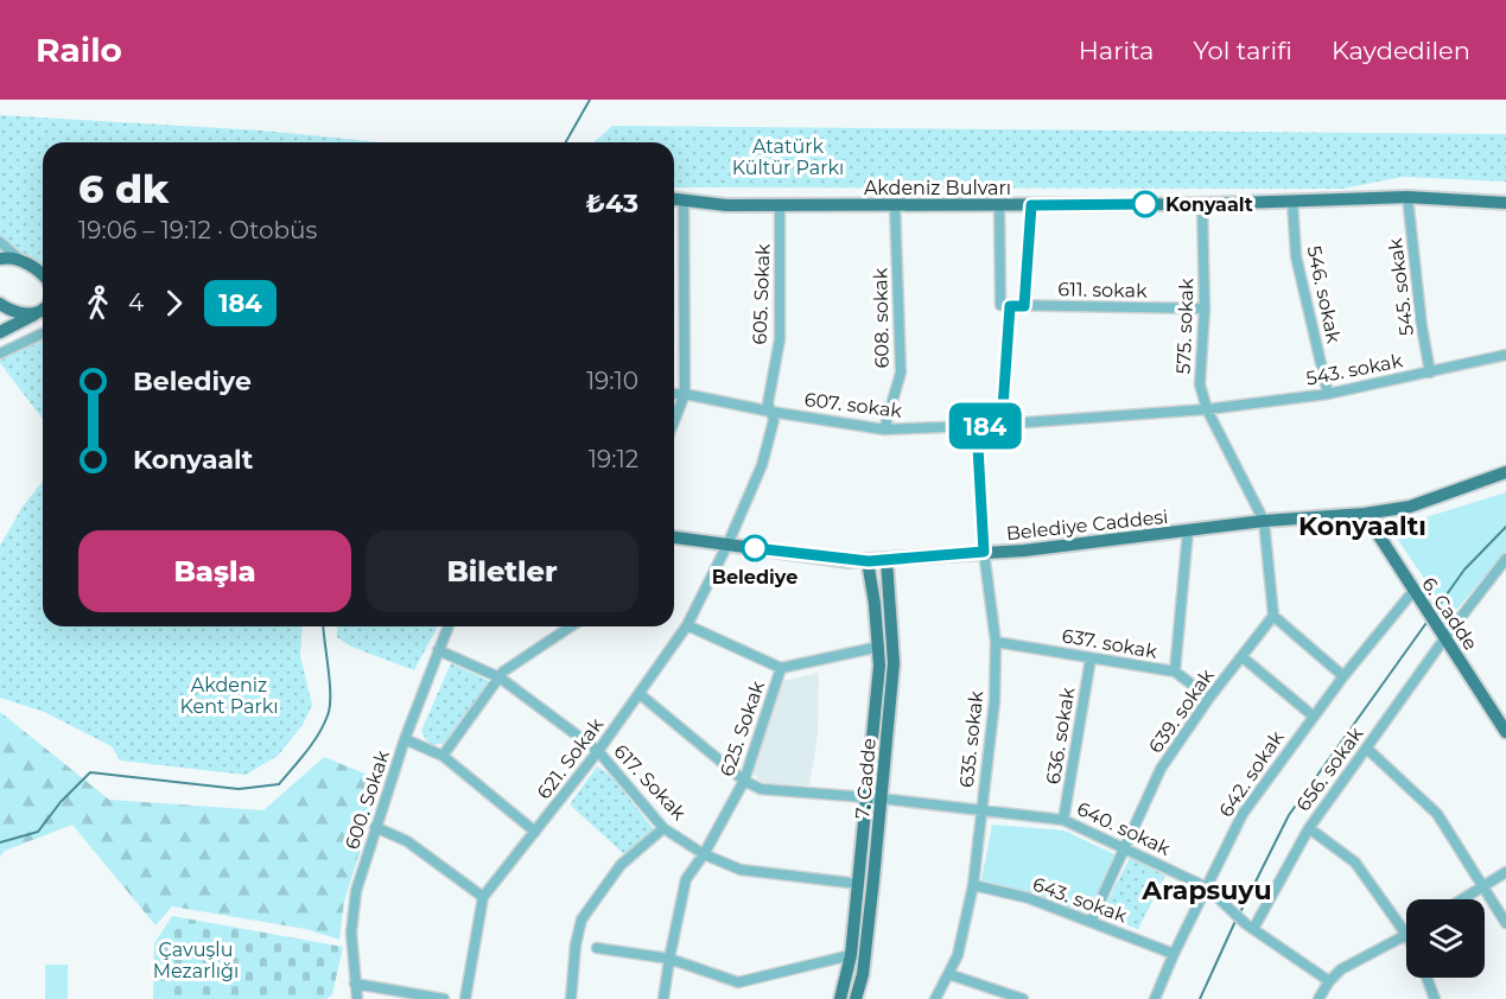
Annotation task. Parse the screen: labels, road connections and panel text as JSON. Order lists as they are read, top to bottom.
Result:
{
  "streets": {
    "main road": [
      "Akdeniz Bulvarı",
      "Belediye Caddesi",
      "6. Cadde",
      "7. Cadde"
    ],
    "street": [
      "545. sokak",
      "611. sokak",
      "605. Sokak",
      "546. sokak",
      "608. sokak",
      "575. sokak",
      "543. sokak",
      "607. sokak",
      "637. sokak",
      "639. sokak",
      "625. Sokak",
      "636. sokak",
      "635. sokak",
      "621. Sokak",
      "656. sokak",
      "642. sokak",
      "617. Sokak",
      "600. Sokak",
      "640. sokak",
      "643. sokak"
    ]
  },
  "crossings": [
    ["Akdeniz Bulvarı", "545. sokak"],
    ["Akdeniz Bulvarı", "605. Sokak"],
    ["Akdeniz Bulvarı", "546. sokak"],
    ["Akdeniz Bulvarı", "608. sokak"],
    ["Akdeniz Bulvarı", "575. sokak"],
    ["545. sokak", "543. sokak"],
    ["611. sokak", "575. sokak"],
    ["605. Sokak", "607. sokak"],
    ["605. Sokak", "Belediye Caddesi"],
    ["605. Sokak", "621. Sokak"],
    ["546. sokak", "543. sokak"],
    ["608. sokak", "607. sokak"],
    ["575. sokak", "543. sokak"],
    ["575. sokak", "607. sokak"],
    ["575. sokak", "Belediye Caddesi"],
    ["543. sokak", "607. sokak"],
    ["607. sokak", "635. sokak"],
    ["Belediye Caddesi", "6. Cadde"],
    ["Belediye Caddesi", "635. sokak"],
    ["Belediye Caddesi", "621. Sokak"],
    ["Belediye Caddesi", "7. Cadde"],
    ["6. Cadde", "656. sokak"],
    ["6. Cadde", "642. sokak"],
    ["637. sokak", "639. sokak"],
    ["637. sokak", "636. sokak"],
    ["637. sokak", "635. sokak"],
    ["639. sokak", "640. sokak"],
    ["639. sokak", "643. sokak"],
    ["625. Sokak", "617. Sokak"],
    ["625. Sokak", "640. sokak"],
    ["636. sokak", "640. sokak"],
    ["635. sokak", "640. sokak"],
    ["635. sokak", "643. sokak"],
    ["621. Sokak", "617. Sokak"],
    ["656. sokak", "640. sokak"],
    ["642. sokak", "640. sokak"],
    ["642. sokak", "643. sokak"],
    ["7. Cadde", "617. Sokak"],
    ["7. Cadde", "640. sokak"],
    ["617. Sokak", "600. Sokak"]
  ],
  "districts": ["Konyaaltı", "Arapsuyu"],
  "parks": ["Atatürk Kültür Parkı", "Akdeniz Kent Parkı", "Çavuşlu Mezarlığı"],
  "places": ["Konyaalt", "Belediye"],
  "lines": ["bus line 184"],
  "page": {
    "header": "Railo",
    "nav": ["Harita", "Yol tarifi", "Kaydedilen"],
    "on_map": "184",
    "heading": ["6 dk", "19:06 – 19:12 · Otobüs", "₺43"],
    "legs": ["4", "184"],
    "list": [
      {
        "name": "Belediye",
        "value": "19:10"
      },
      {
        "name": "Konyaalt",
        "value": "19:12"
      }
    ],
    "buttons": ["Başla", "Biletler"]
  }
}
